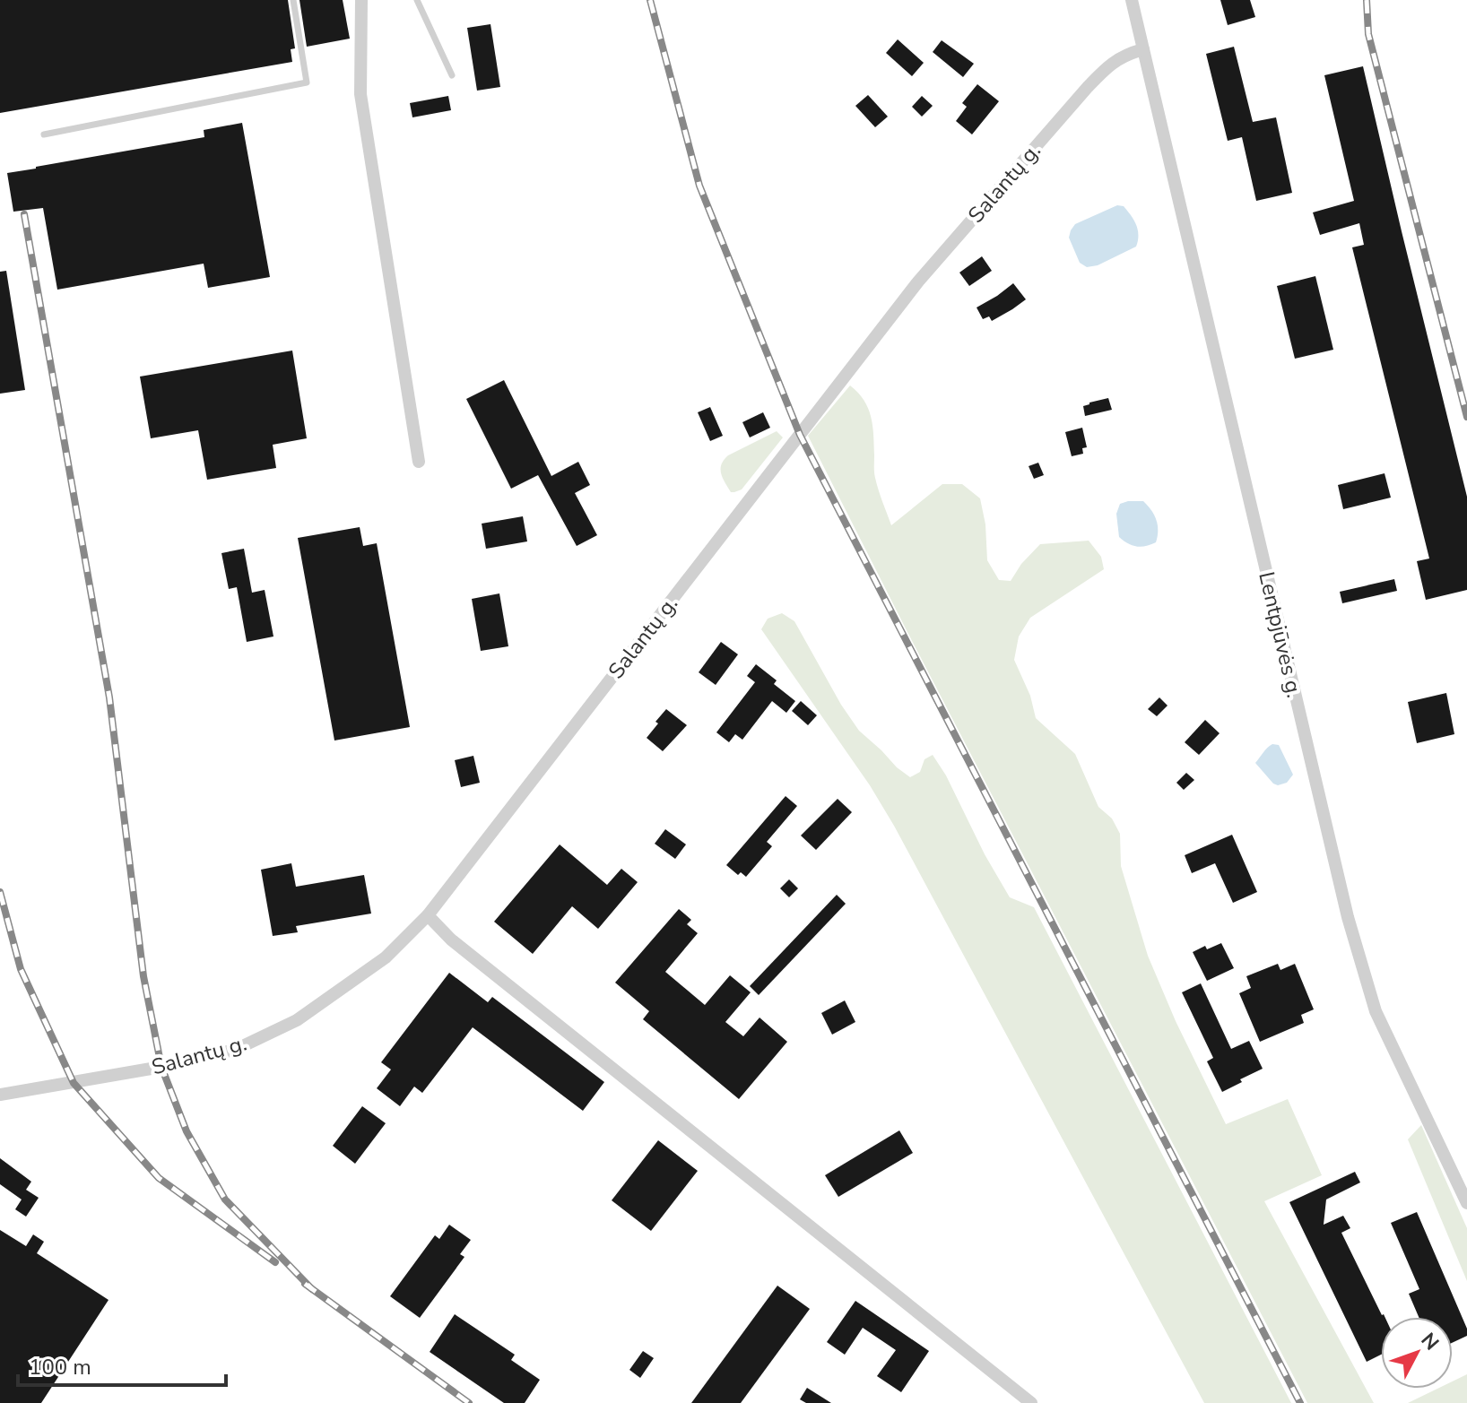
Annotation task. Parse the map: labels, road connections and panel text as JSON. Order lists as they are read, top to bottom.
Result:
{
  "streets": {
    "street": ["Salantų g.", "Lentpjūvės g."]
  },
  "crossings": [
    ["Salantų g.", "Lentpjūvės g."]
  ],
  "scale_bar": "100 m",
  "north": "top right"
}
